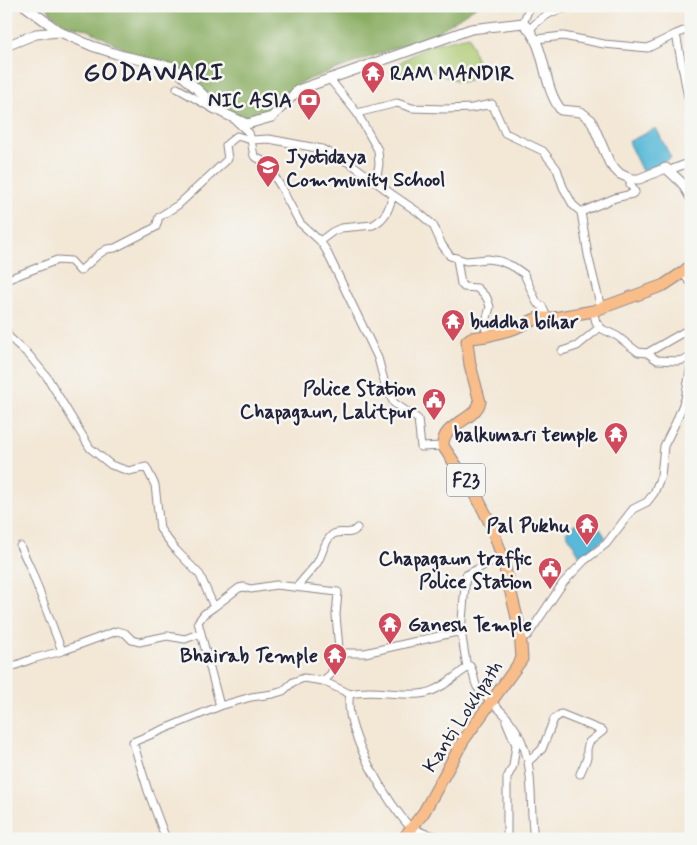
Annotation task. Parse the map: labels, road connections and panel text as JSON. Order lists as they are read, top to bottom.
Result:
{
  "streets": {
    "main road": ["F23", "Kanti Lokhpath"]
  },
  "crossings": [
    ["F23", "Kanti Lokhpath"]
  ],
  "districts": ["GODAWARI"],
  "places": {
    "temple": [
      "RAM MANDIR",
      "buddha bihar",
      "balkumari temple",
      "Pal Pukhu",
      "Ganesh Temple",
      "Bhairab Temple"
    ],
    "bank": ["NIC ASIA"],
    "school or university": ["Jyotidaya Community School"],
    "public building": ["Police Station Chapagaun, Lalitpur", "Chapagaun traffic Police Station"]
  }
}
